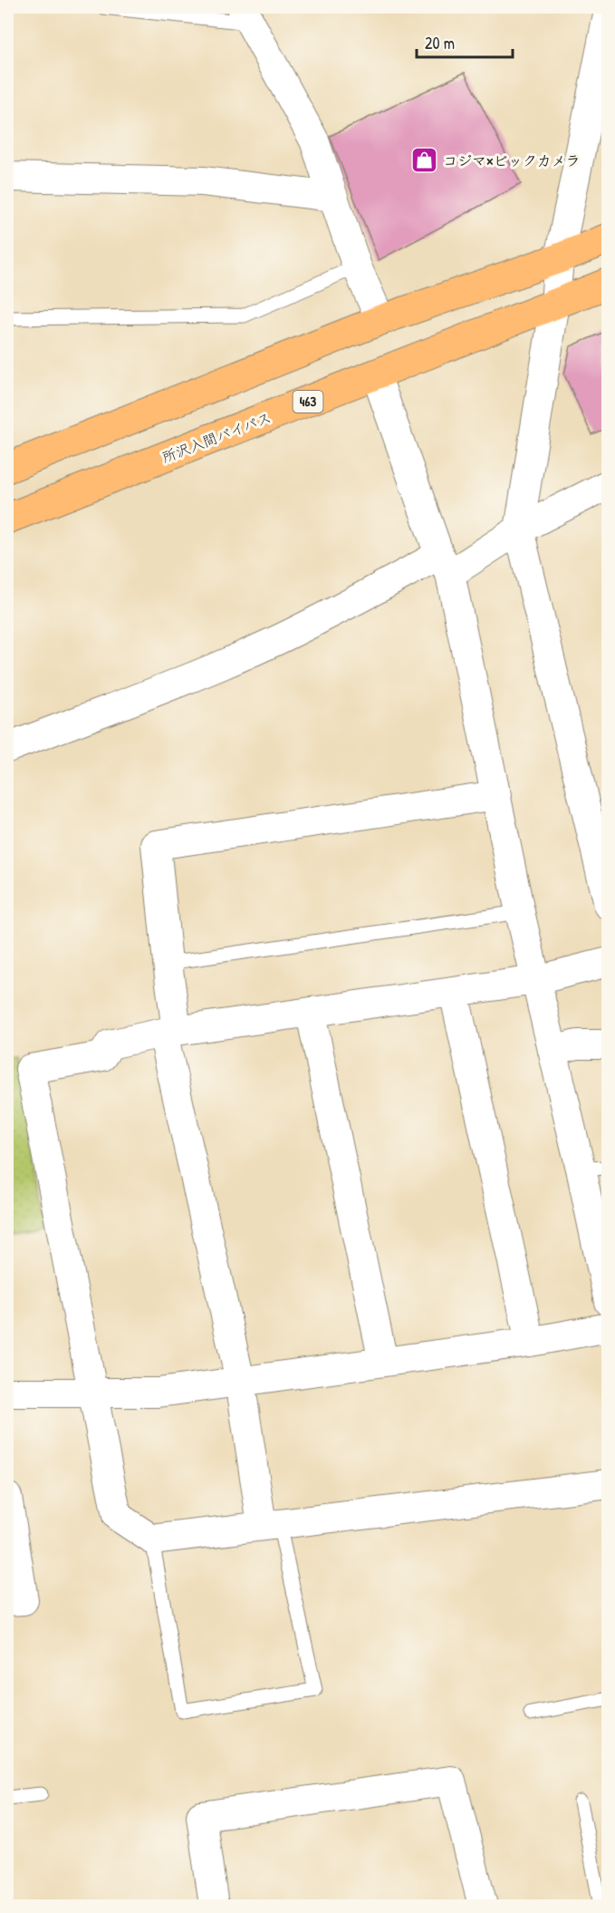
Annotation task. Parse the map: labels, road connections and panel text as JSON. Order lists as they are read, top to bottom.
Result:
{
  "streets": {
    "highway": ["463", "所沢入間バイパス"]
  },
  "places": {
    "shop": ["コジマ×ビックカメラ"]
  },
  "scale_bar": "20 m"
}
